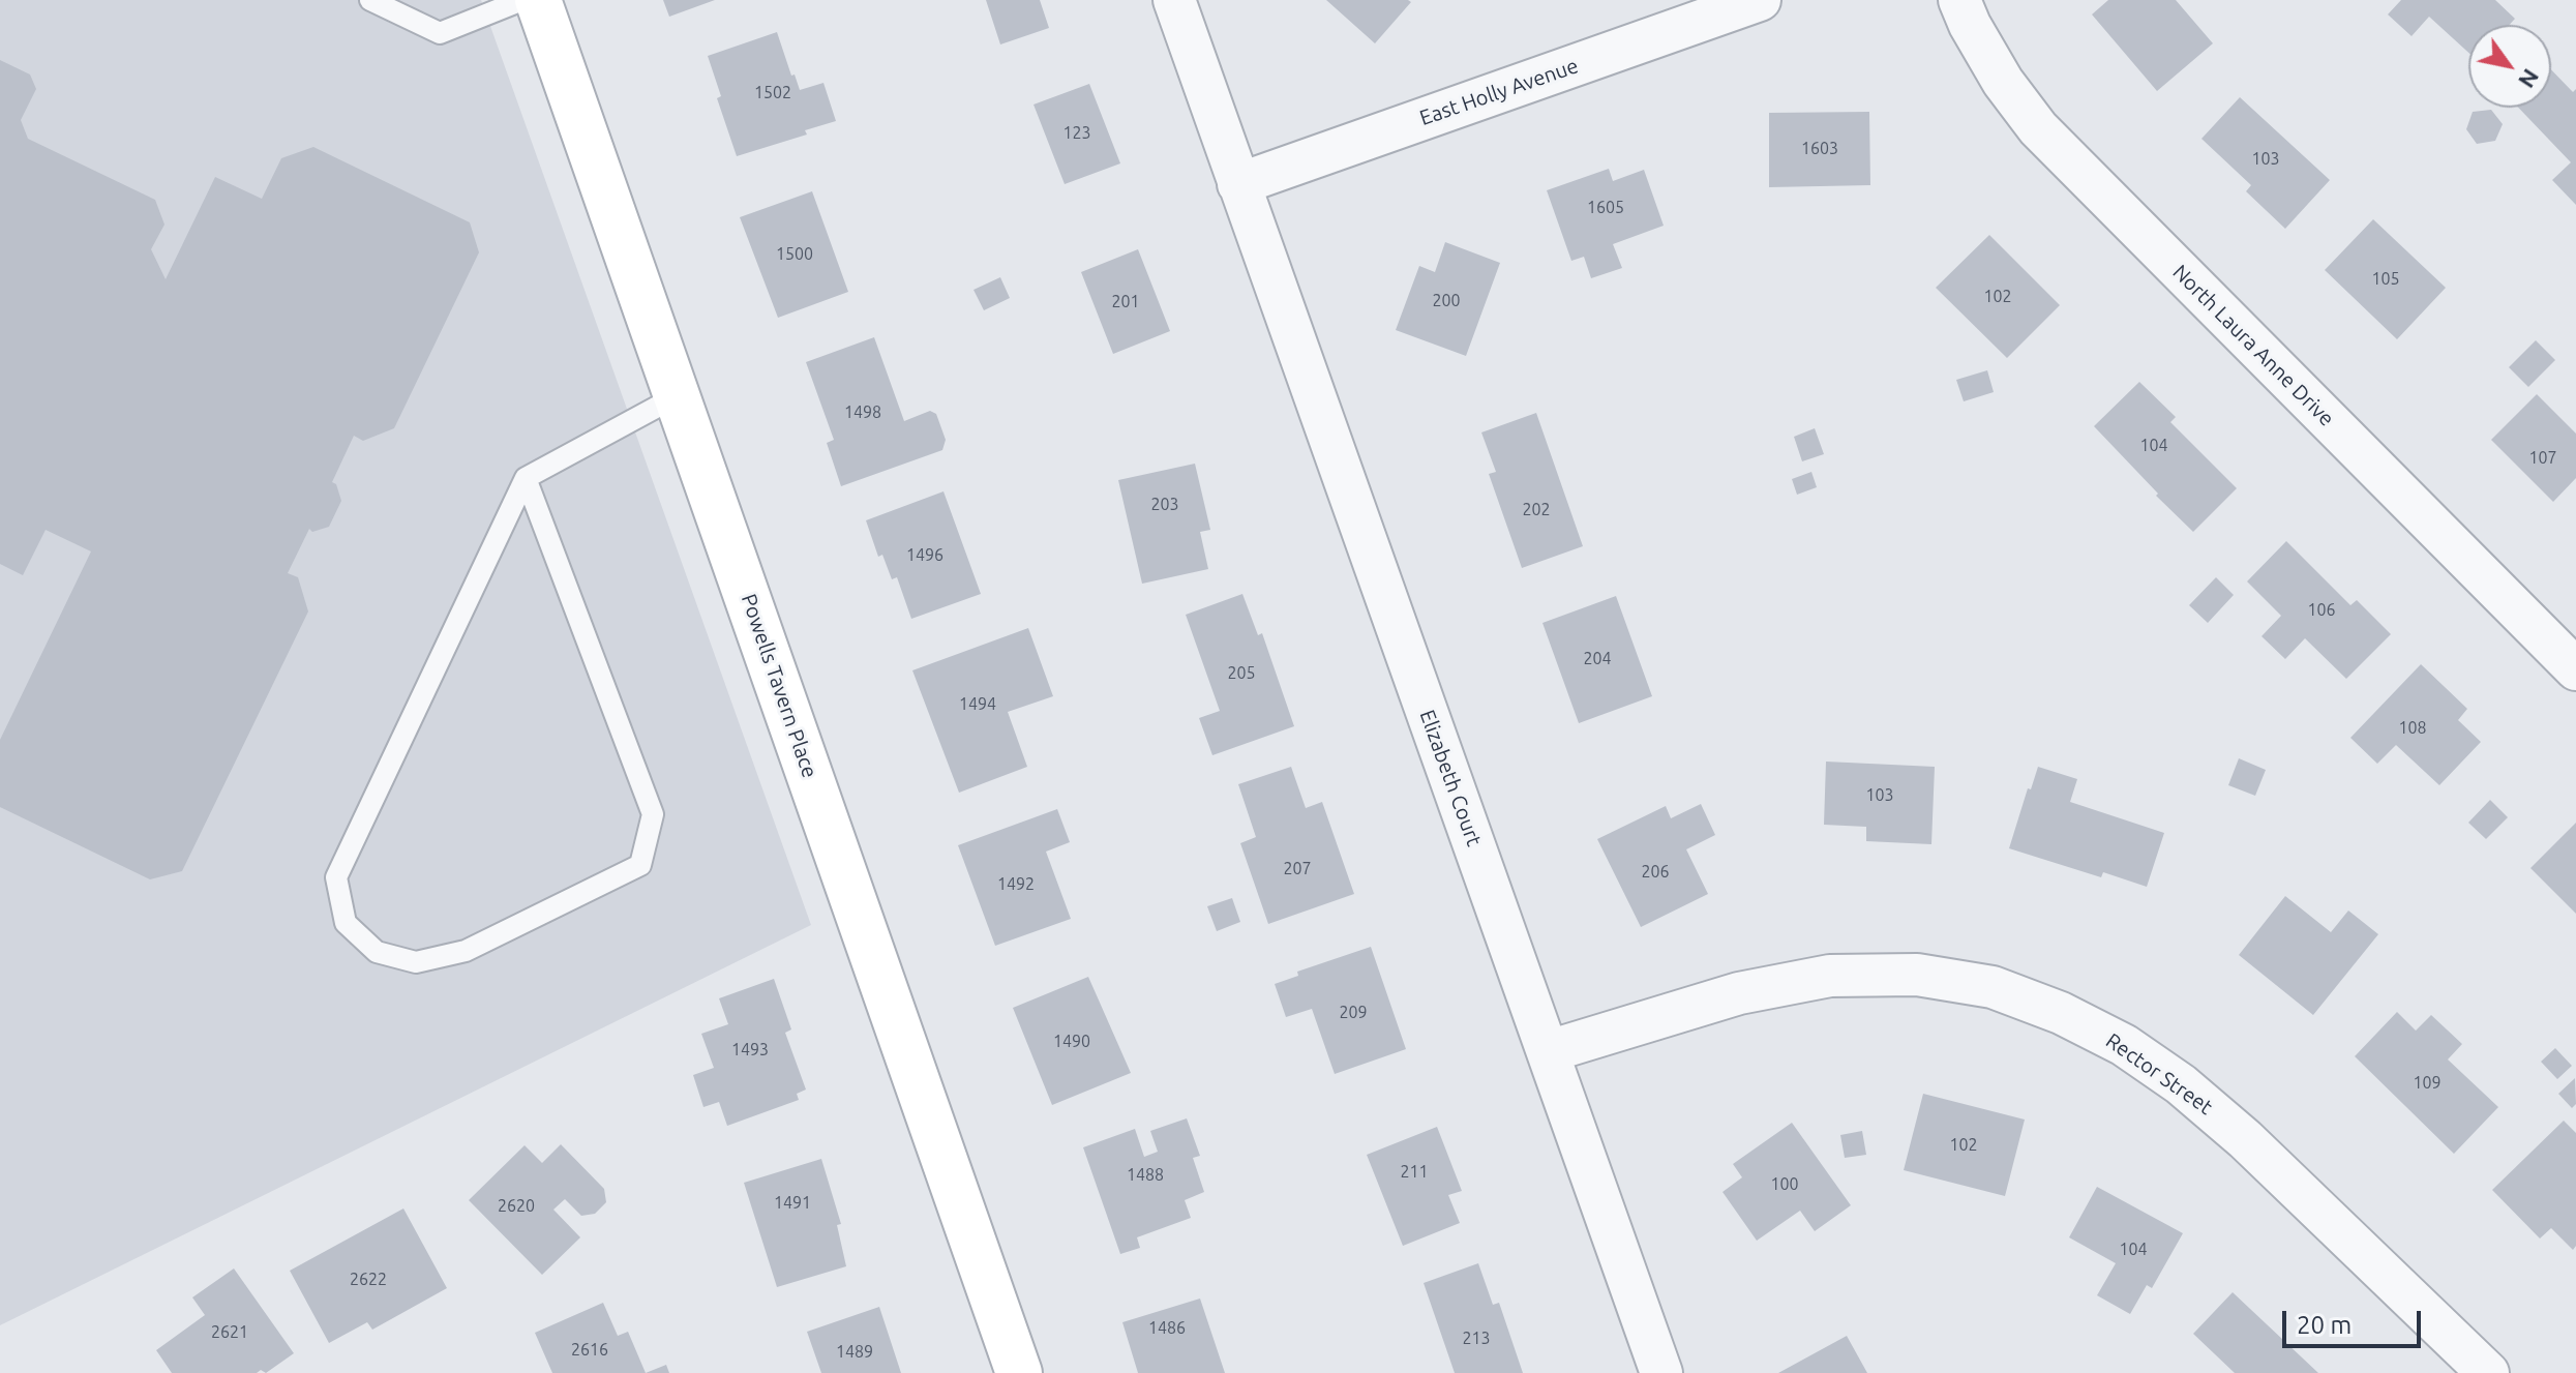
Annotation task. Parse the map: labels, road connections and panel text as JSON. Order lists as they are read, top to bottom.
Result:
{
  "streets": {
    "street": [
      "East Holly Avenue",
      "North Laura Anne Drive",
      "Powells Tavern Place",
      "Elizabeth Court",
      "Rector Street"
    ]
  },
  "crossings": [
    ["East Holly Avenue", "Elizabeth Court"],
    ["Elizabeth Court", "Rector Street"]
  ],
  "house_numbers": [
    "1502",
    "123",
    "1603",
    "103",
    "1605",
    "1500",
    "105",
    "102",
    "200",
    "201",
    "1498",
    "104",
    "107",
    "203",
    "202",
    "1496",
    "106",
    "204",
    "205",
    "1494",
    "108",
    "103",
    "207",
    "206",
    "1492",
    "209",
    "1490",
    "1493",
    "109",
    "102",
    "211",
    "1488",
    "100",
    "1491",
    "2620",
    "104",
    "2622",
    "1486",
    "2621",
    "213",
    "2616",
    "1489"
  ],
  "scale_bar": "20 m",
  "north": "bottom right"
}
